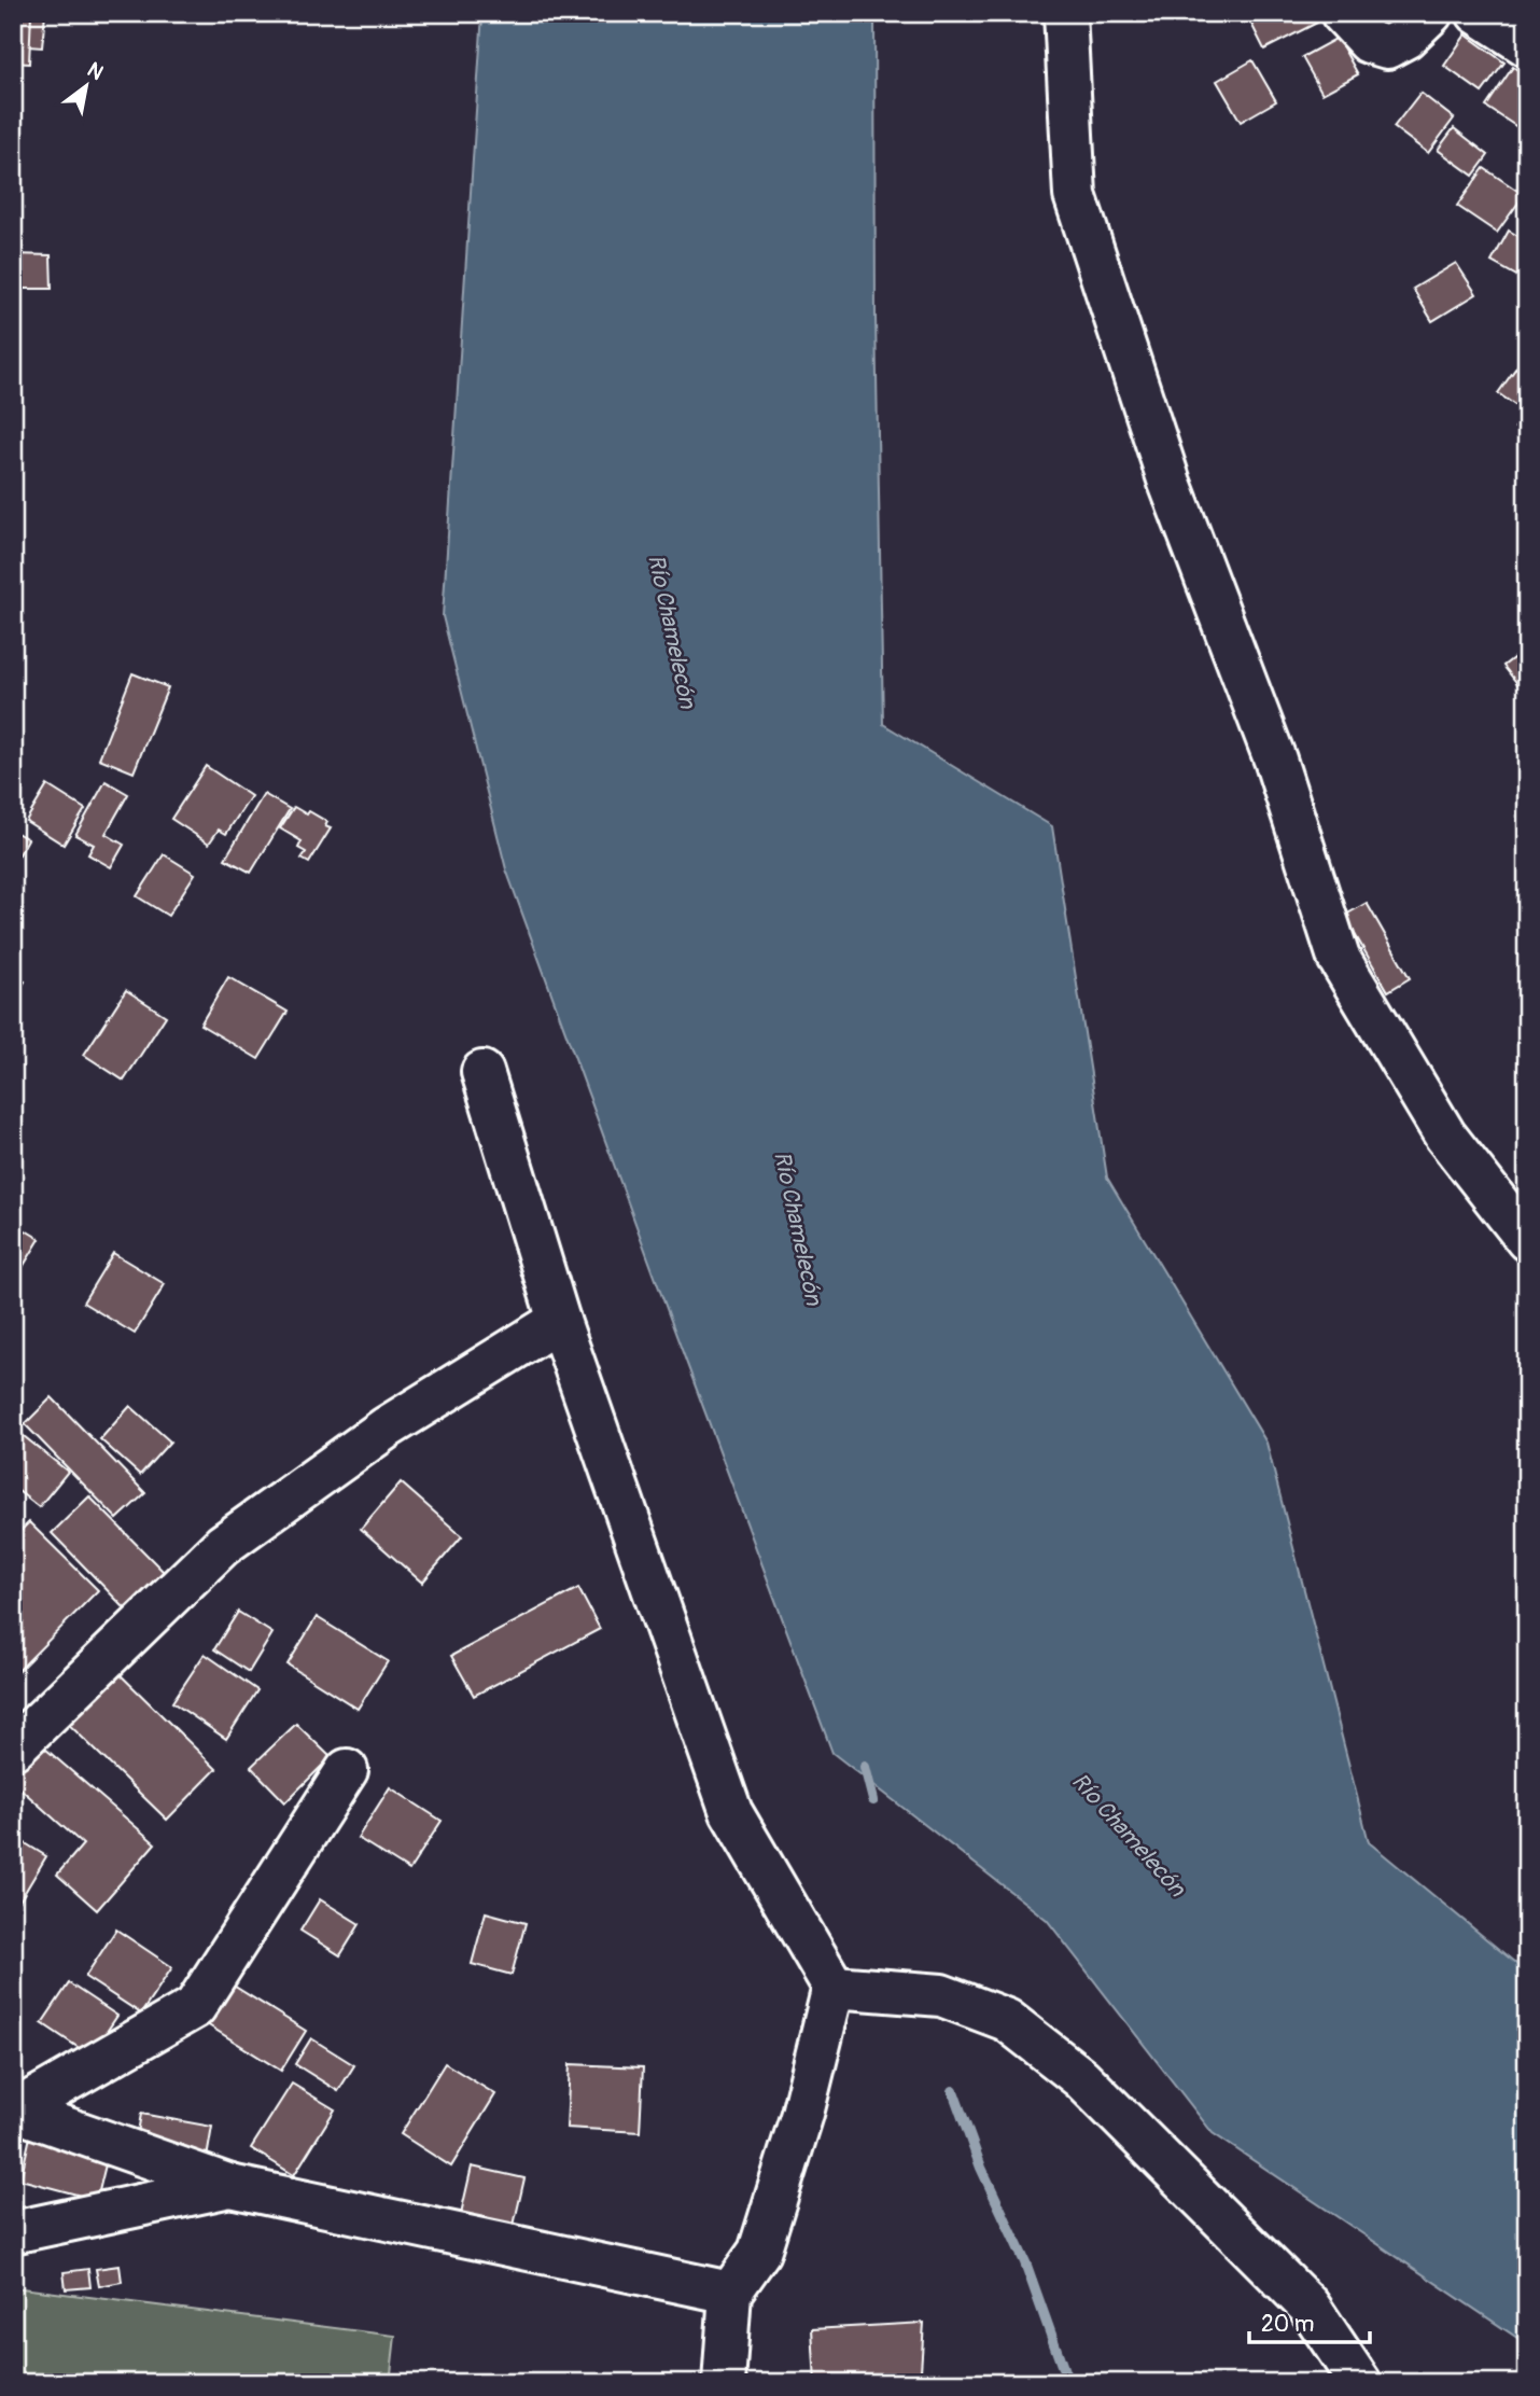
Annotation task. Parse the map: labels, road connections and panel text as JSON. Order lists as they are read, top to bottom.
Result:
{
  "water": ["Río Chamelecón"],
  "scale_bar": "20 m",
  "north": "top right"
}
